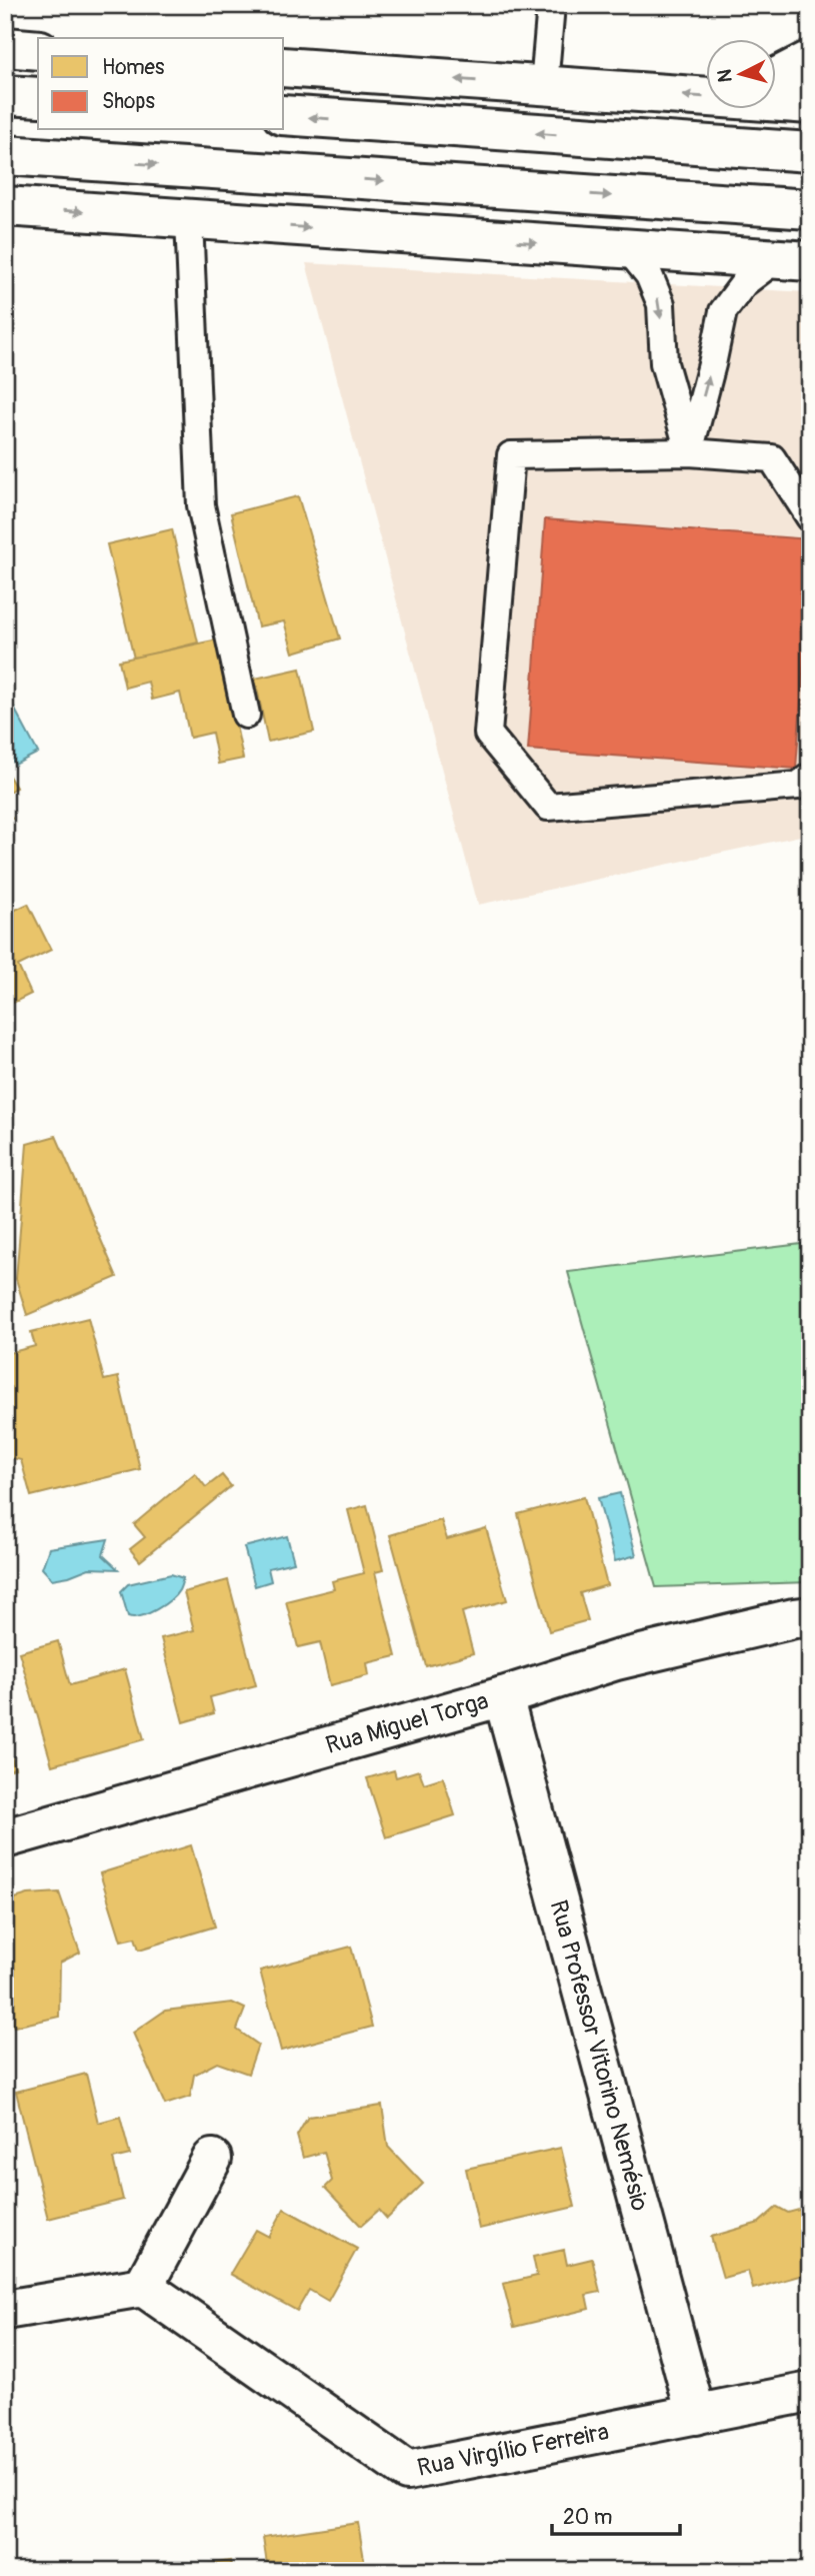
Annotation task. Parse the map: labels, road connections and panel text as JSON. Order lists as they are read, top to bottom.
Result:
{
  "streets": {
    "street": ["Rua Miguel Torga", "Rua Professor Vitorino Nemésio", "Rua Virgílio Ferreira"]
  },
  "crossings": [
    ["Rua Miguel Torga", "Rua Professor Vitorino Nemésio"],
    ["Rua Professor Vitorino Nemésio", "Rua Virgílio Ferreira"]
  ],
  "legend": ["Homes", "Shops"],
  "scale_bar": "20 m",
  "north": "left"
}
